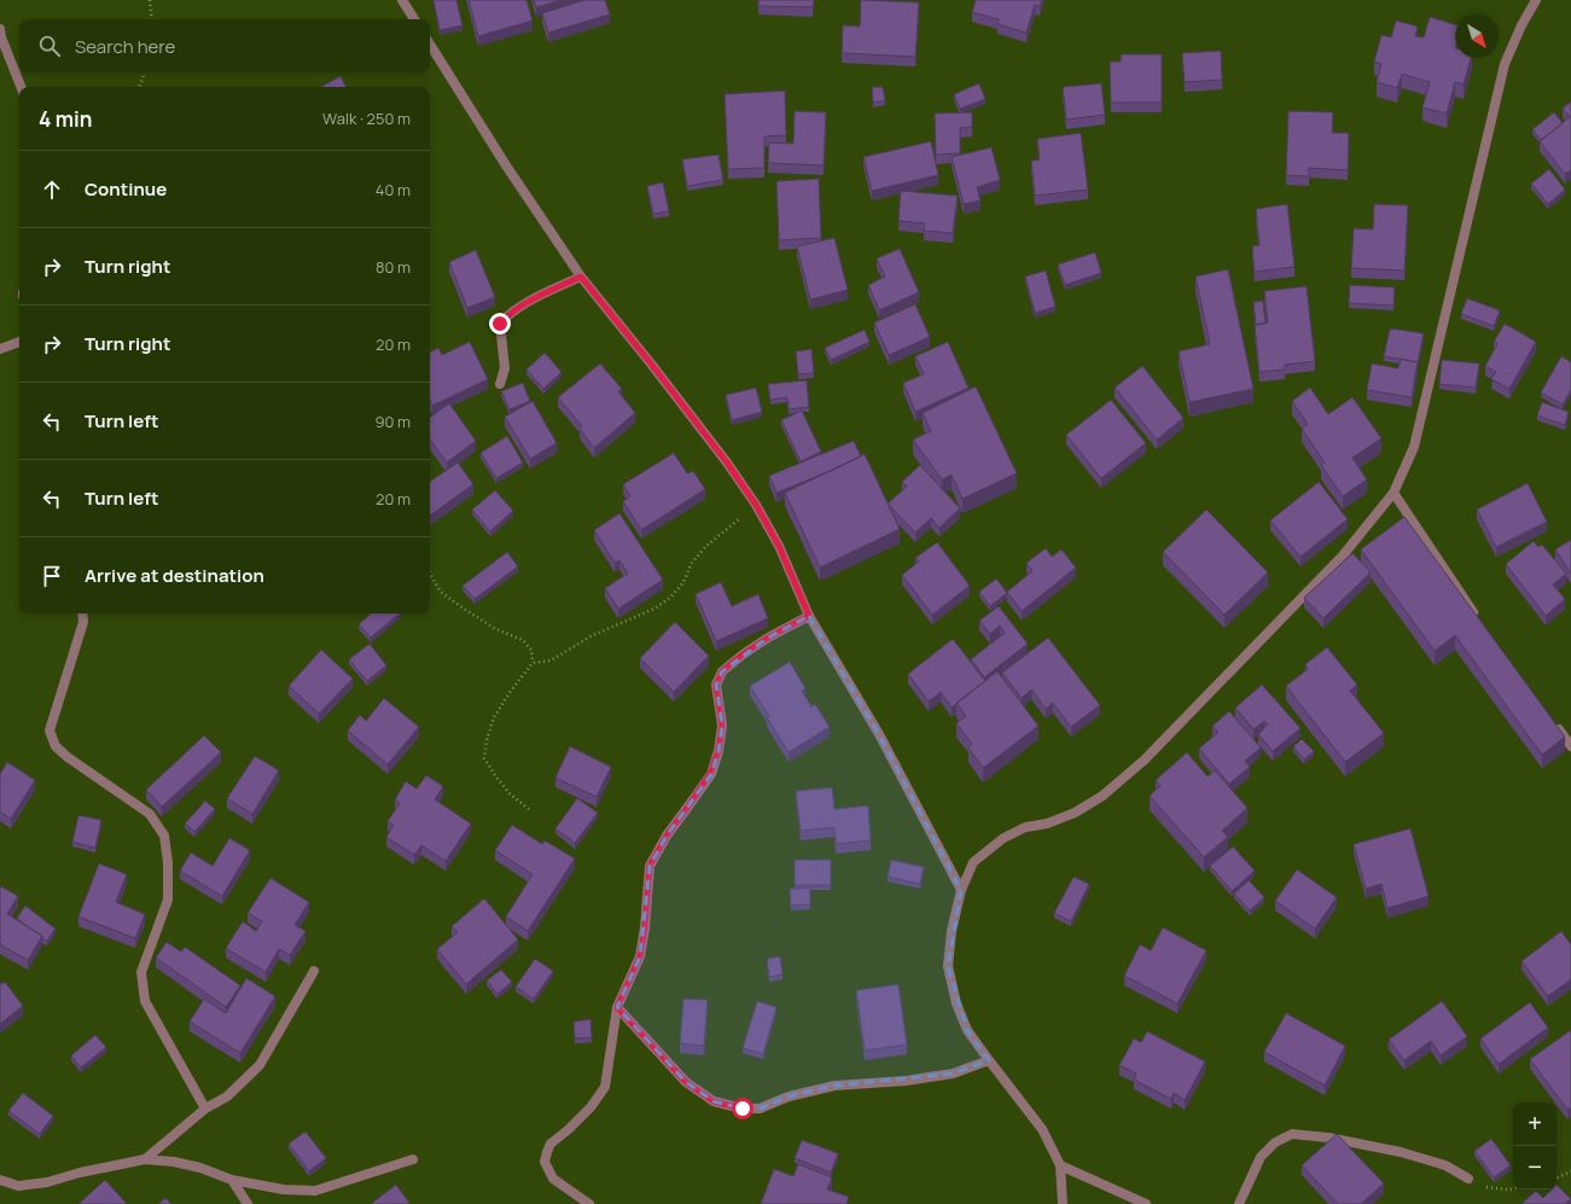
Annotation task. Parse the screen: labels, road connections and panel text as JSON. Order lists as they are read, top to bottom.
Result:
{
  "north": "bottom right",
  "page": {
    "search": "Search here",
    "heading": ["4 min", "Walk · 250 m"],
    "list": [
      ["Continue", "40 m"],
      ["Turn right", "80 m"],
      ["Turn right", "20 m"],
      ["Turn left", "90 m"],
      ["Turn left", "20 m"],
      "Arrive at destination"
    ],
    "map_buttons": ["+", "−"]
  }
}
